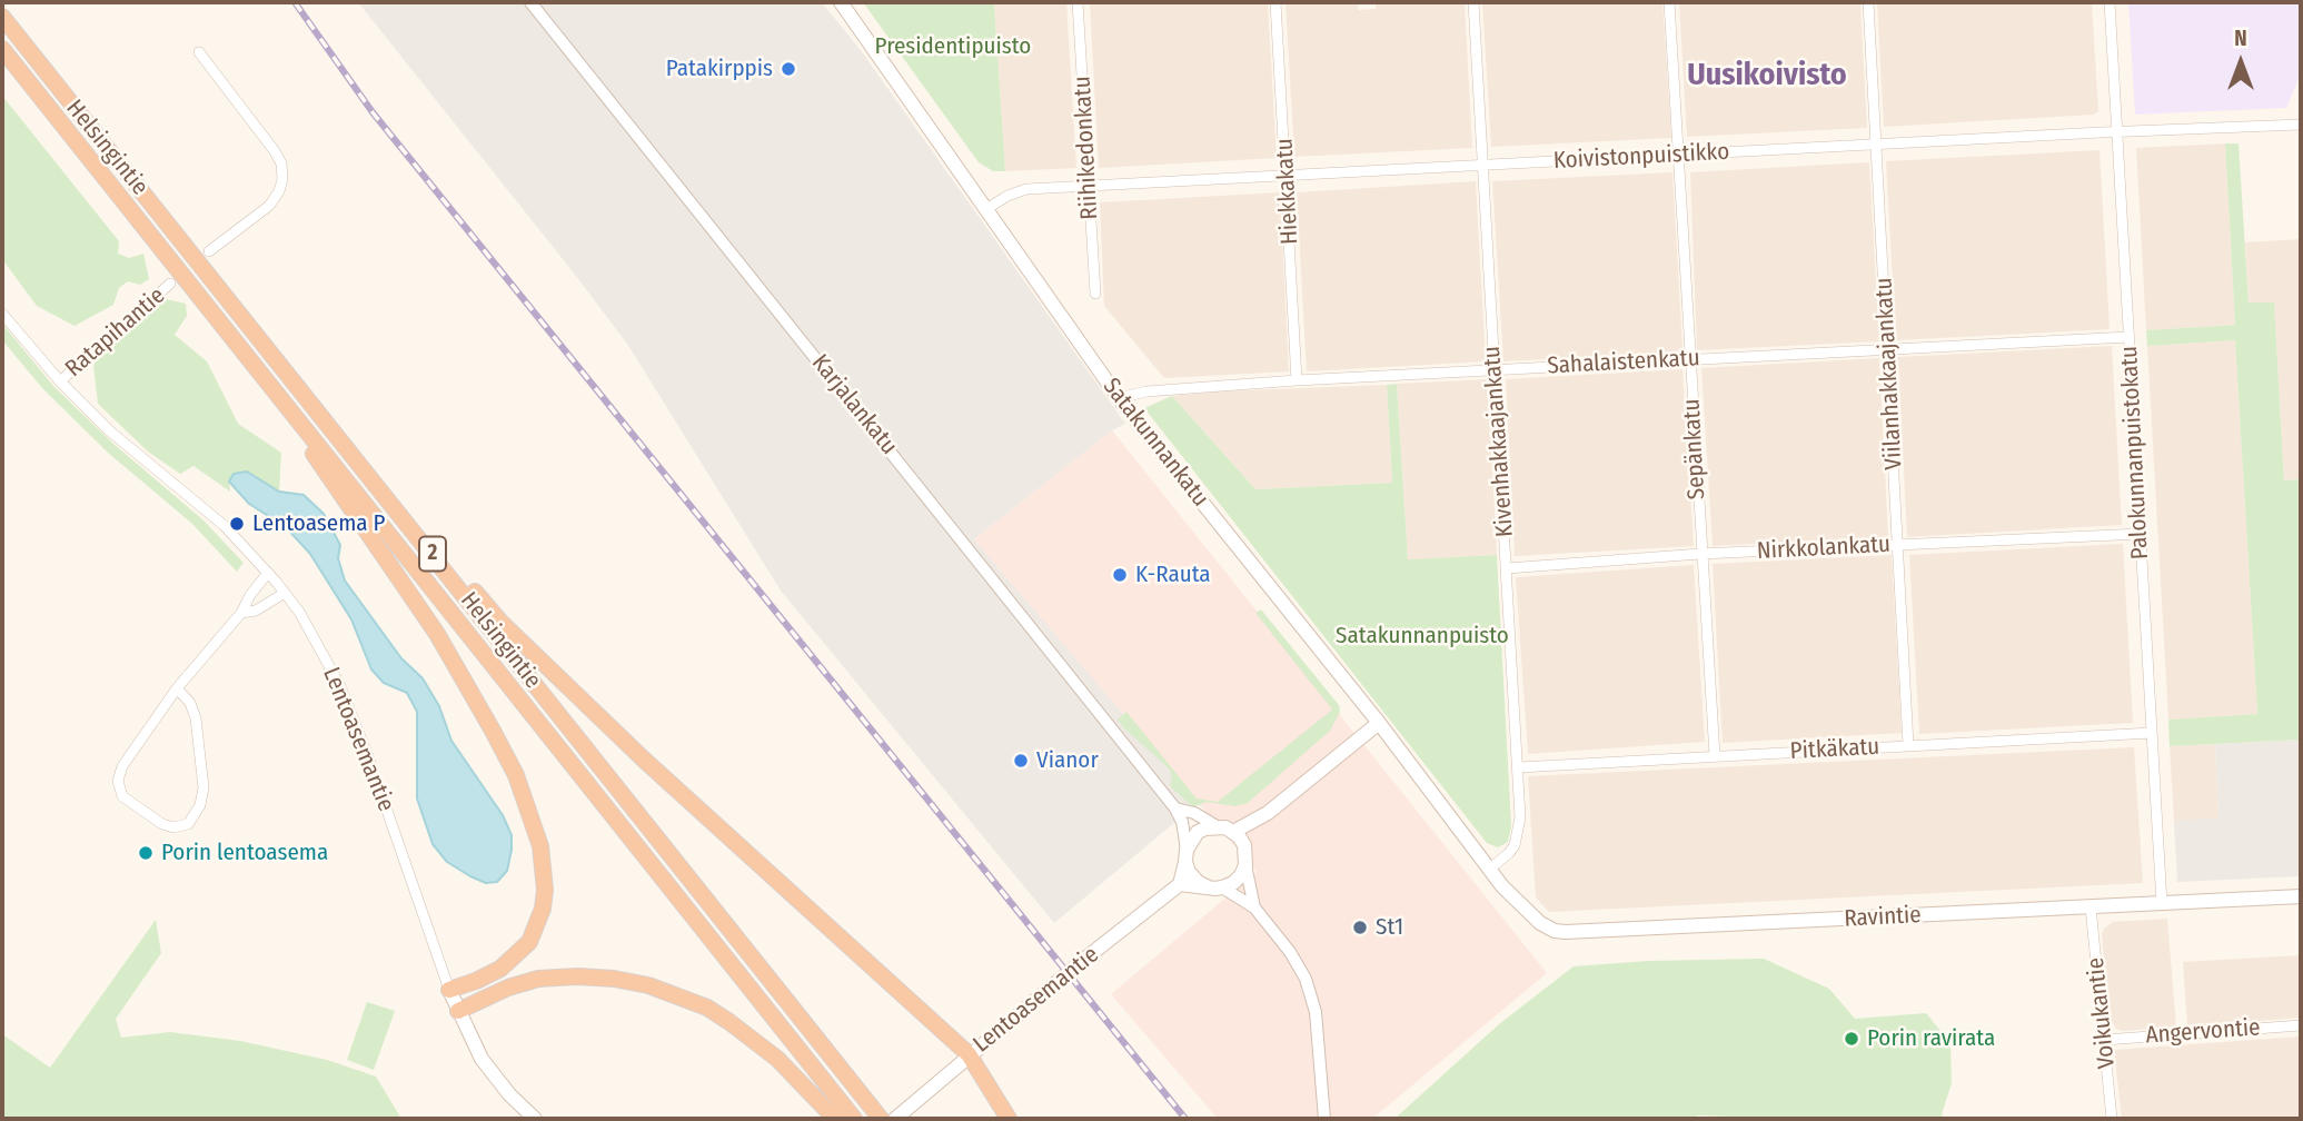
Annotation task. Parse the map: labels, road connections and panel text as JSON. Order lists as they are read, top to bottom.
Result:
{
  "streets": {
    "highway": ["Helsingintie", "2"],
    "main road": ["Satakunnankatu", "Lentoasemantie", "Ravintie"],
    "street": [
      "Riihikedonkatu",
      "Koivistonpuistikko",
      "Hiekkakatu",
      "Ratapihantie",
      "Sahalaistenkatu",
      "Viilanhakkaajankatu",
      "Karjalankatu",
      "Kivenhakkaajankatu",
      "Sepänkatu",
      "Palokunnanpuistokatu",
      "Nirkkolankatu",
      "Pitkäkatu",
      "Voikukantie",
      "Angervontie"
    ]
  },
  "crossings": [
    ["Riihikedonkatu", "Koivistonpuistikko"],
    ["Koivistonpuistikko", "Hiekkakatu"],
    ["Koivistonpuistikko", "Viilanhakkaajankatu"],
    ["Koivistonpuistikko", "Kivenhakkaajankatu"],
    ["Koivistonpuistikko", "Satakunnankatu"],
    ["Koivistonpuistikko", "Sepänkatu"],
    ["Koivistonpuistikko", "Palokunnanpuistokatu"],
    ["Hiekkakatu", "Sahalaistenkatu"],
    ["Ratapihantie", "Lentoasemantie"],
    ["Sahalaistenkatu", "Viilanhakkaajankatu"],
    ["Sahalaistenkatu", "Kivenhakkaajankatu"],
    ["Sahalaistenkatu", "Satakunnankatu"],
    ["Sahalaistenkatu", "Sepänkatu"],
    ["Sahalaistenkatu", "Palokunnanpuistokatu"],
    ["Viilanhakkaajankatu", "Nirkkolankatu"],
    ["Viilanhakkaajankatu", "Pitkäkatu"],
    ["Kivenhakkaajankatu", "Satakunnankatu"],
    ["Kivenhakkaajankatu", "Nirkkolankatu"],
    ["Kivenhakkaajankatu", "Pitkäkatu"],
    ["Kivenhakkaajankatu", "Ravintie"],
    ["Satakunnankatu", "Ravintie"],
    ["Sepänkatu", "Nirkkolankatu"],
    ["Sepänkatu", "Pitkäkatu"],
    ["Palokunnanpuistokatu", "Nirkkolankatu"],
    ["Palokunnanpuistokatu", "Pitkäkatu"],
    ["Palokunnanpuistokatu", "Ravintie"],
    ["Ravintie", "Voikukantie"],
    ["Voikukantie", "Angervontie"]
  ],
  "districts": ["Uusikoivisto"],
  "parks": ["Presidentipuisto", "Satakunnanpuisto"],
  "places": [
    "Patakirppis",
    "Lentoasema P",
    "K-Rauta",
    "Vianor",
    "Porin lentoasema",
    "St1",
    "Porin ravirata"
  ],
  "north": "top"
}
